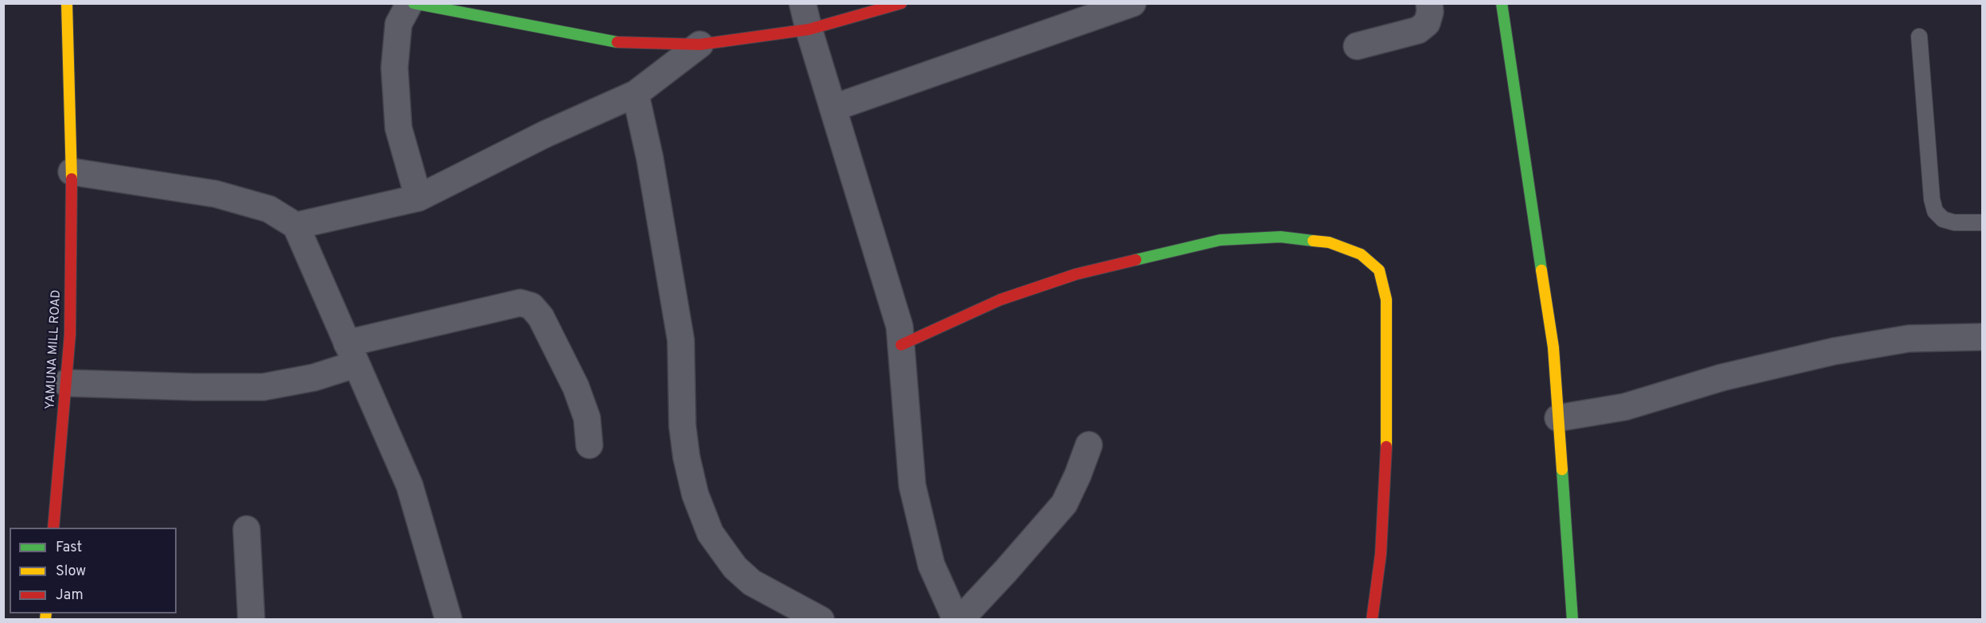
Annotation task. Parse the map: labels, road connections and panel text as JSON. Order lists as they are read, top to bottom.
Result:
{
  "streets": {
    "street": ["YAMUNA MILL ROAD"]
  },
  "legend": ["Fast", "Slow", "Jam"]
}
